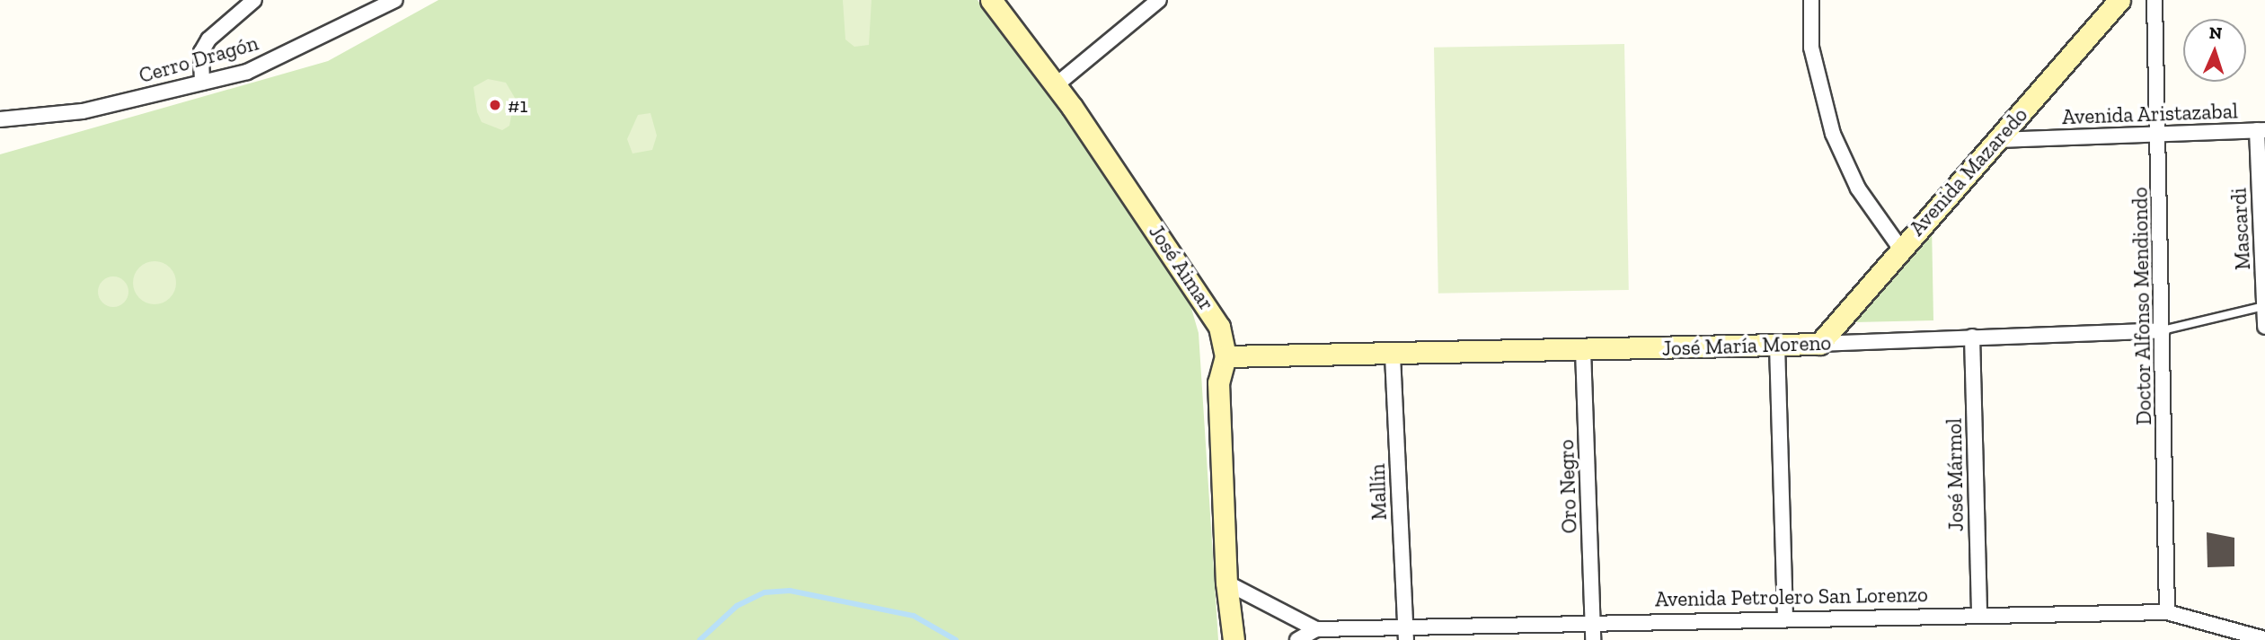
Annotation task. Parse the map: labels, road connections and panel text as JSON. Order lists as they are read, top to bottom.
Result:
{
  "streets": {
    "street": [
      "Cerro Dragón",
      "Avenida Aristazabal",
      "Avenida Mazaredo",
      "Mascardi",
      "José Aimar",
      "Doctor Alfonso Mendiondo",
      "José María Moreno",
      "José Mármol",
      "Oro Negro",
      "Mallín",
      "Avenida Petrolero San Lorenzo"
    ]
  },
  "crossings": [
    ["Avenida Aristazabal", "Avenida Mazaredo"],
    ["Avenida Aristazabal", "Mascardi"],
    ["Avenida Aristazabal", "Doctor Alfonso Mendiondo"],
    ["Avenida Mazaredo", "José María Moreno"],
    ["Mascardi", "José María Moreno"],
    ["José Aimar", "José María Moreno"],
    ["Doctor Alfonso Mendiondo", "José María Moreno"],
    ["Doctor Alfonso Mendiondo", "Avenida Petrolero San Lorenzo"],
    ["José María Moreno", "José Mármol"],
    ["José María Moreno", "Oro Negro"],
    ["José María Moreno", "Mallín"],
    ["José Mármol", "Avenida Petrolero San Lorenzo"],
    ["Oro Negro", "Avenida Petrolero San Lorenzo"],
    ["Mallín", "Avenida Petrolero San Lorenzo"]
  ],
  "places": ["#1"],
  "north": "top"
}
